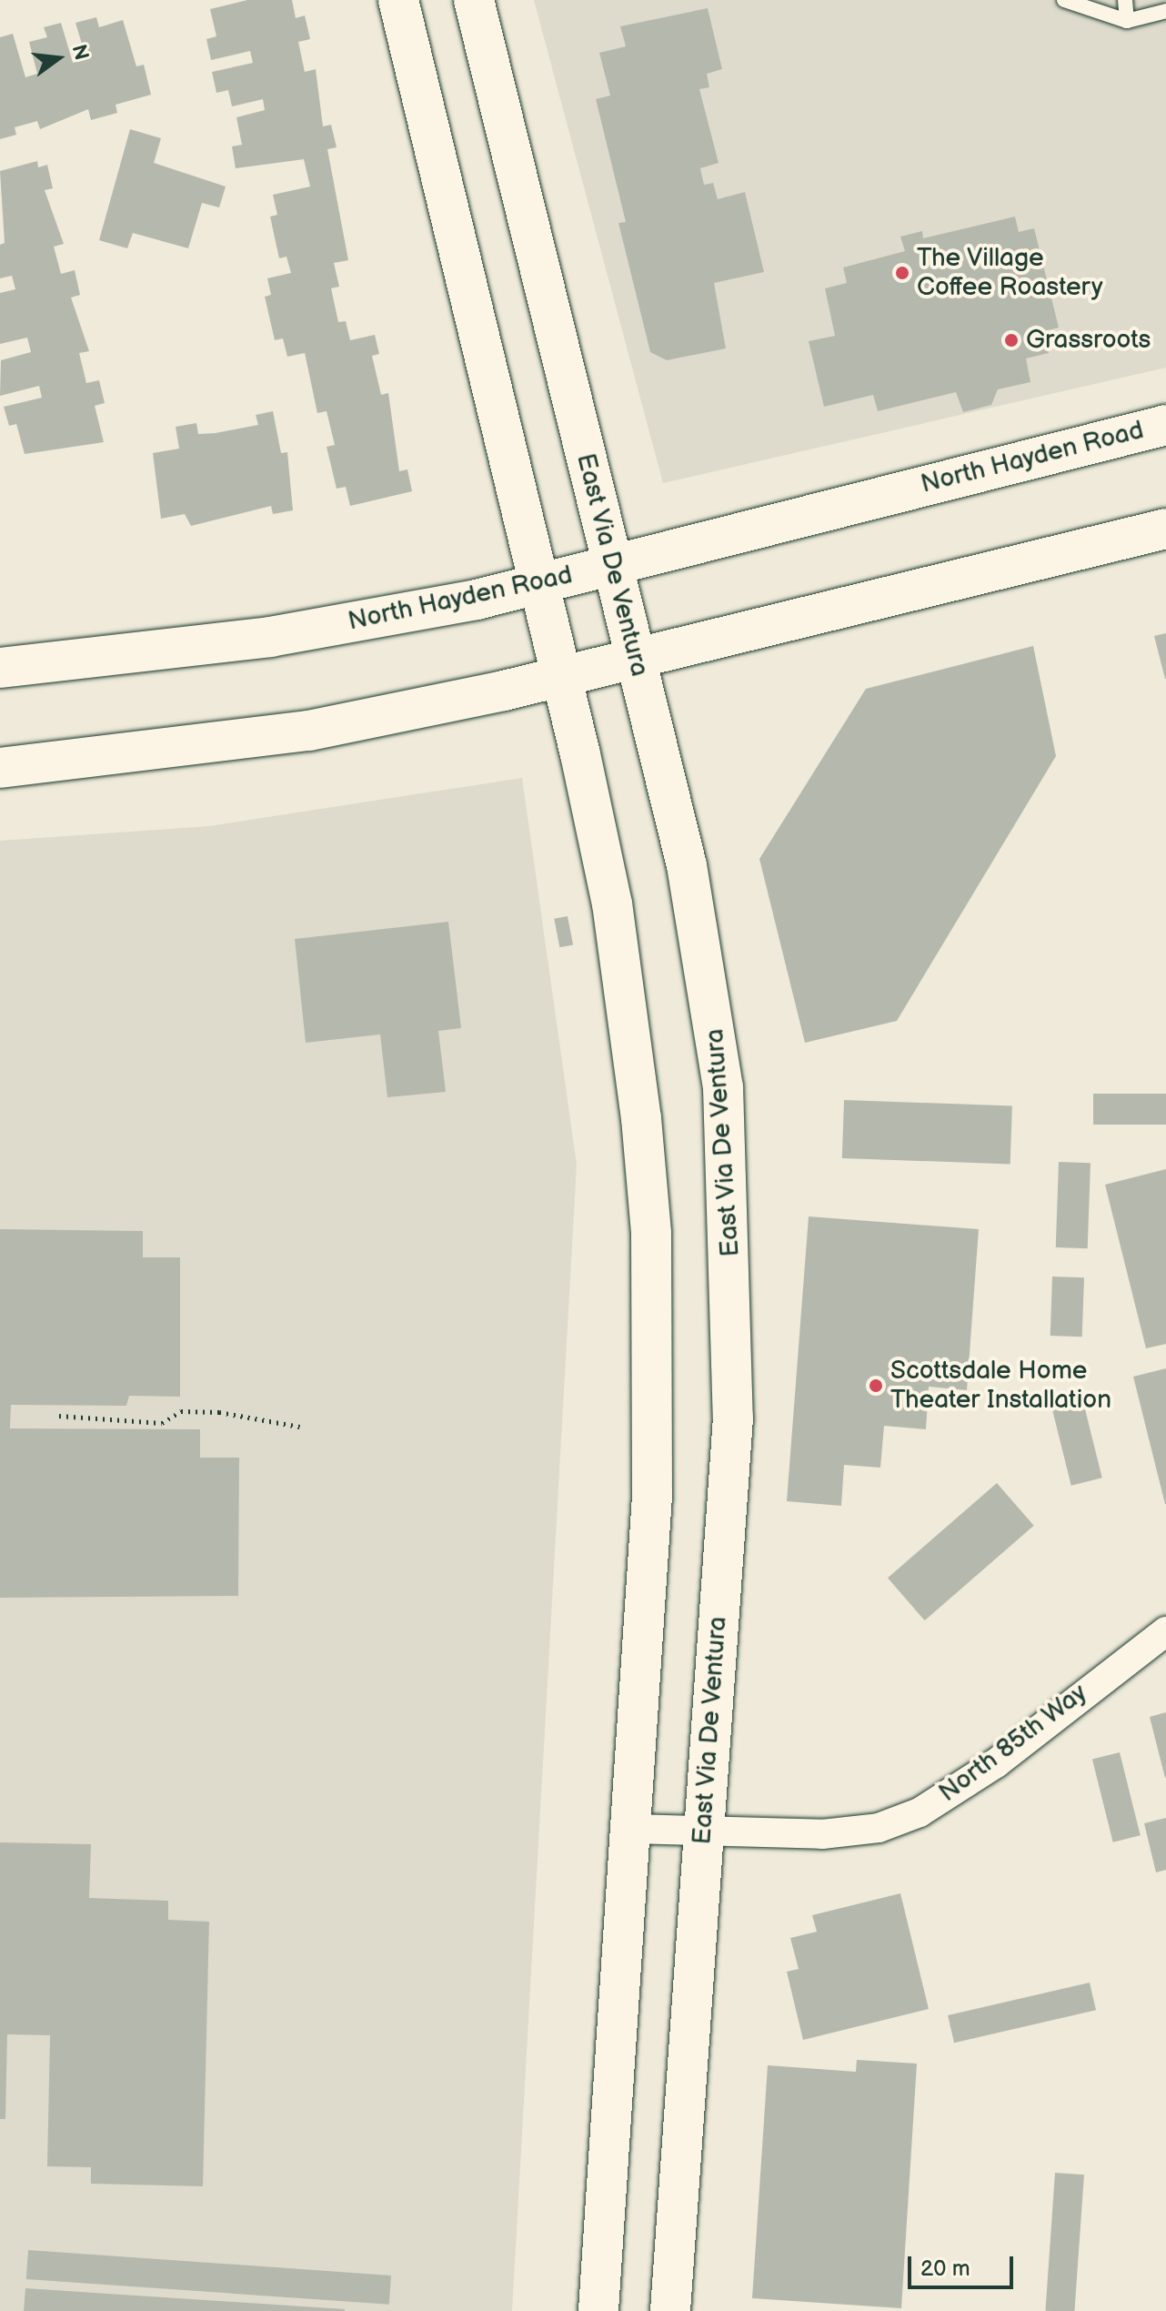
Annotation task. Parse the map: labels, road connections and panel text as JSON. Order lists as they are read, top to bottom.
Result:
{
  "streets": {
    "main road": ["North Hayden Road", "East Via De Ventura"],
    "street": ["North 85th Way"]
  },
  "crossings": [
    ["North Hayden Road", "East Via De Ventura"],
    ["East Via De Ventura", "North 85th Way"]
  ],
  "places": ["The Village Coffee Roastery", "Grassroots", "Scottsdale Home Theater Installation"],
  "scale_bar": "20 m",
  "north": "right"
}
